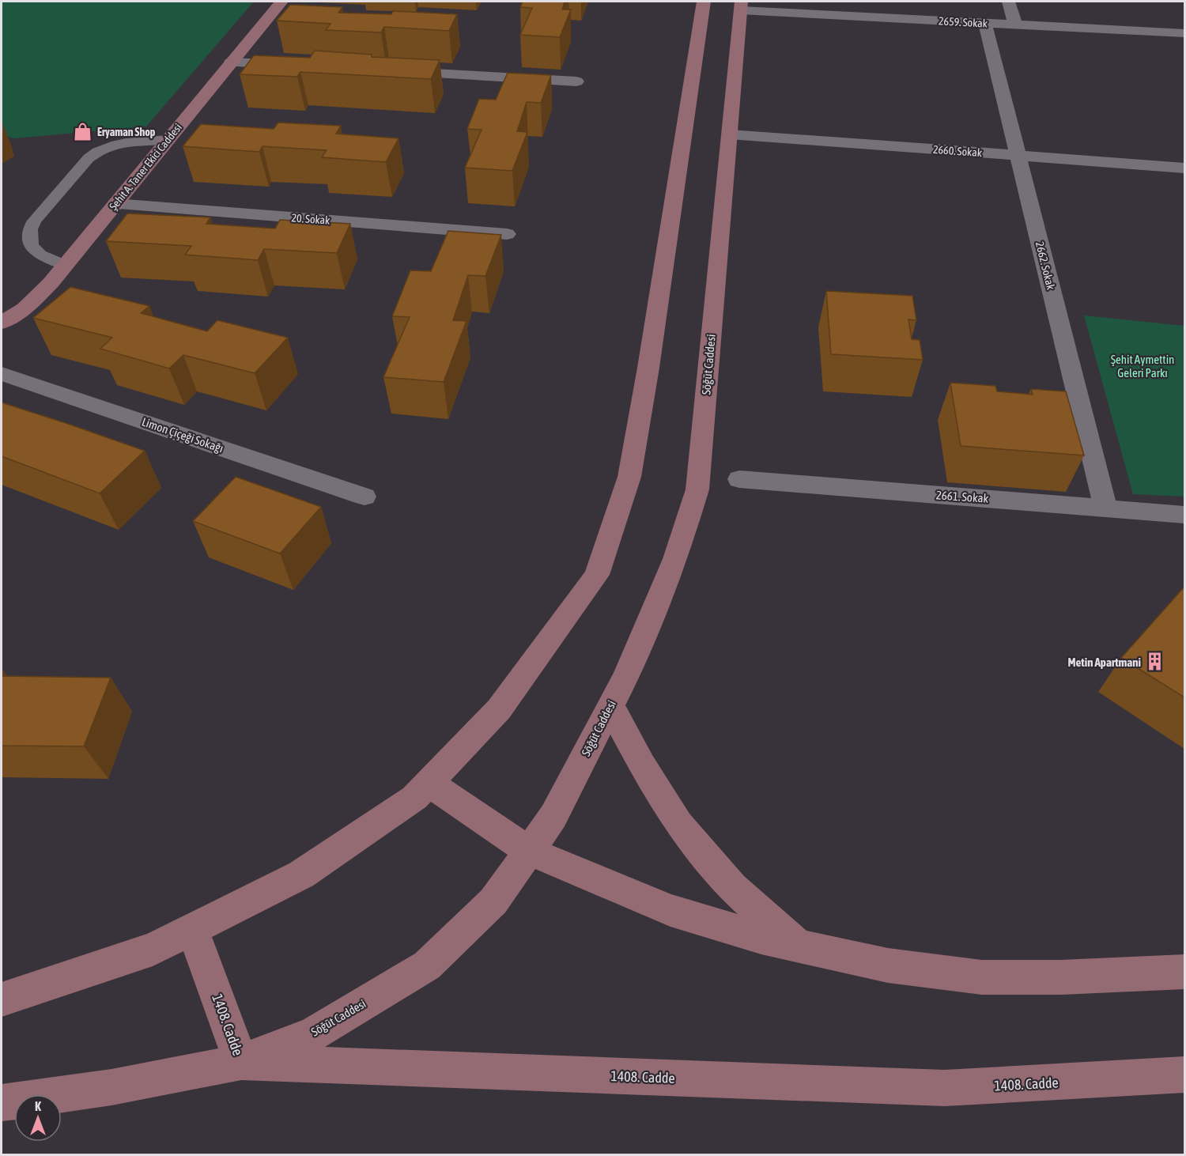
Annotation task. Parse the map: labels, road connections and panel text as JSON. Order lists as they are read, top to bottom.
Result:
{
  "streets": {
    "main road": ["Şehit A. Taner Ekici Caddesi", "Söğüt Caddesi", "1408. Cadde"],
    "street": [
      "2659. Sokak",
      "2660. Sokak",
      "20. Sokak",
      "2662. Sokak",
      "Limon Çiçeği Sokağı",
      "2661. Sokak"
    ]
  },
  "crossings": [
    ["2659. Sokak", "2662. Sokak"],
    ["2659. Sokak", "Söğüt Caddesi"],
    ["2660. Sokak", "2662. Sokak"],
    ["2660. Sokak", "Söğüt Caddesi"],
    ["Şehit A. Taner Ekici Caddesi", "20. Sokak"],
    ["2662. Sokak", "2661. Sokak"],
    ["Söğüt Caddesi", "1408. Cadde"]
  ],
  "parks": ["Şehit Aymettin Geleri Parkı"],
  "places": {
    "shop": ["Eryaman Shop"],
    "building": ["Metin Apartmani"]
  },
  "north": "top"
}
